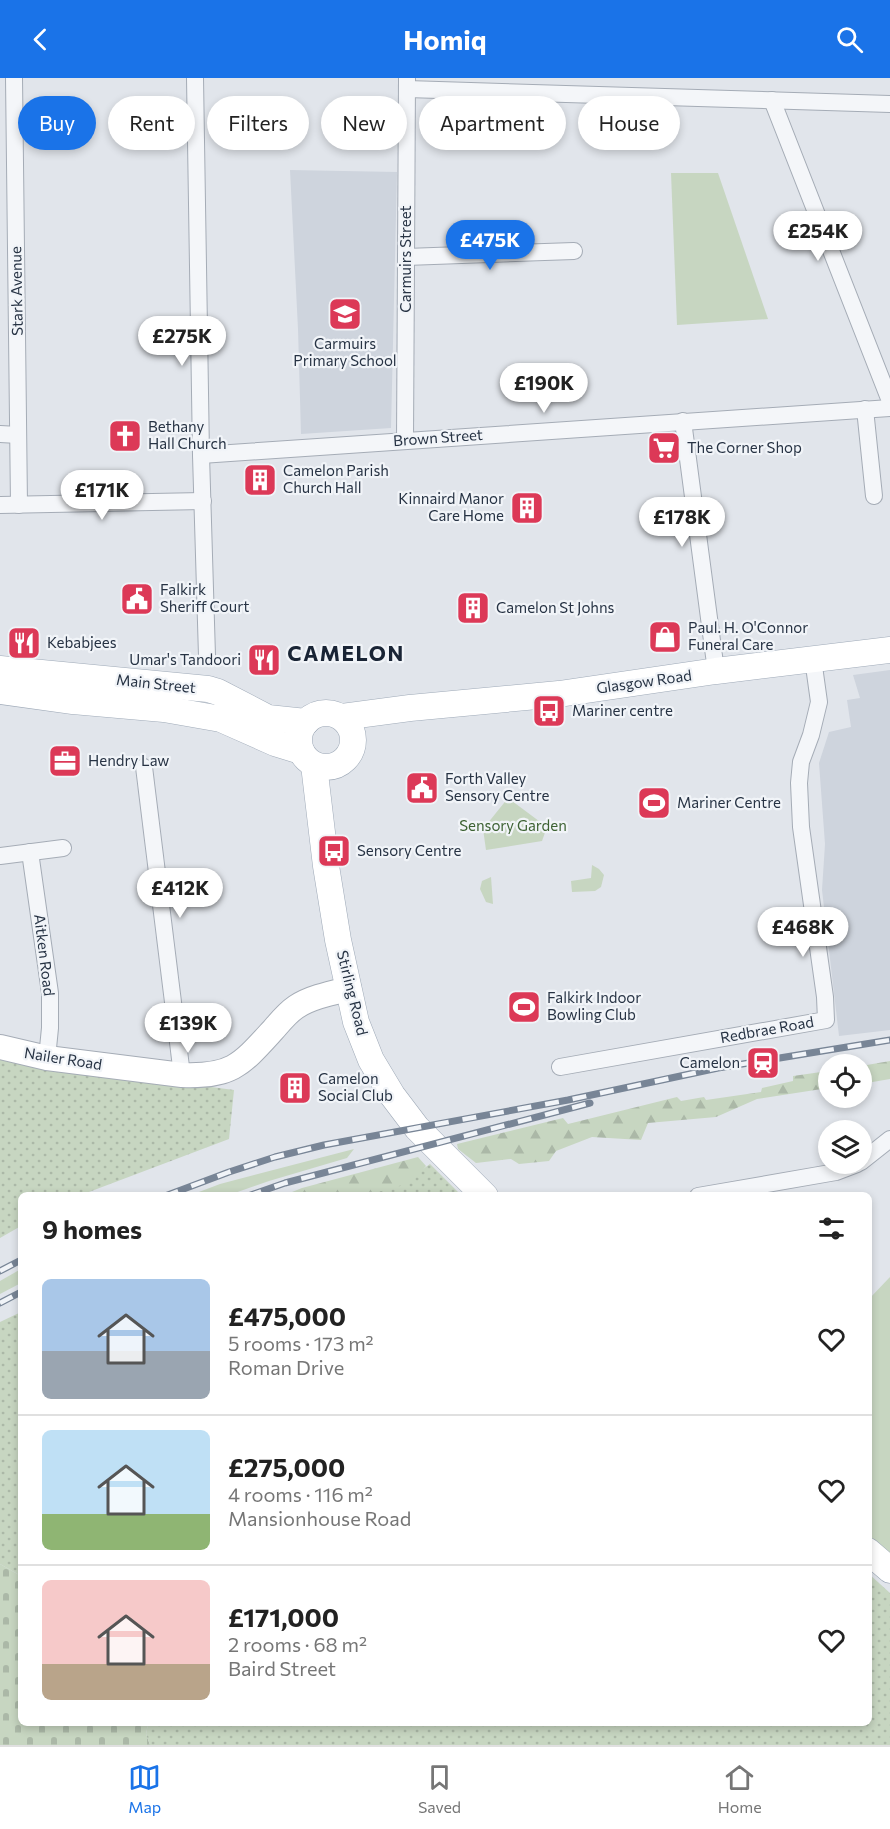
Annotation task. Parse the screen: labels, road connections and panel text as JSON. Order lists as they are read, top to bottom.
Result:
{
  "streets": {
    "main road": ["Glasgow Road", "Main Street", "Stirling Road"],
    "street": [
      "Carmuirs Street",
      "Stark Avenue",
      "Brown Street",
      "Aitken Road",
      "Redbrae Road",
      "Nailer Road"
    ]
  },
  "crossings": [
    ["Carmuirs Street", "Brown Street"],
    ["Glasgow Road", "Main Street"],
    ["Glasgow Road", "Stirling Road"],
    ["Glasgow Road", "Redbrae Road"],
    ["Main Street", "Stirling Road"],
    ["Aitken Road", "Nailer Road"],
    ["Stirling Road", "Nailer Road"]
  ],
  "districts": ["CAMELON"],
  "parks": ["Sensory Garden"],
  "places": {
    "school or university": ["Carmuirs Primary School"],
    "church": ["Bethany Hall Church"],
    "supermarket": ["The Corner Shop"],
    "building": [
      "Camelon Parish Church Hall",
      "Kinnaird Manor Care Home",
      "Camelon St Johns",
      "Camelon Social Club"
    ],
    "public building": ["Falkirk Sheriff Court", "Forth Valley Sensory Centre"],
    "shop": ["Paul. H. O'Connor Funeral Care"],
    "restaurant": ["Kebabjees", "Umar's Tandoori"],
    "bus stop": ["Mariner centre", "Sensory Centre"],
    "office": ["Hendry Law"],
    "sports": ["Mariner Centre", "Falkirk Indoor Bowling Club"],
    "station": ["Camelon"]
  },
  "page": {
    "header": "Homiq",
    "chip": [
      "Buy",
      "Rent",
      "Filters",
      "New",
      "Apartment",
      "House"
    ],
    "price": [
      "£254K",
      "£475K",
      "£275K",
      "£190K",
      "£171K",
      "£178K",
      "£412K",
      "£468K",
      "£139K"
    ],
    "heading": "9 homes",
    "list": [
      {
        "name": "£475,000",
        "note": "5 rooms · 173 m² · Roman Drive"
      },
      {
        "name": "£275,000",
        "note": "4 rooms · 116 m² · Mansionhouse Road"
      },
      {
        "name": "£171,000",
        "note": "2 rooms · 68 m² · Baird Street"
      }
    ],
    "tabs": ["Map", "Saved", "Home"]
  }
}
